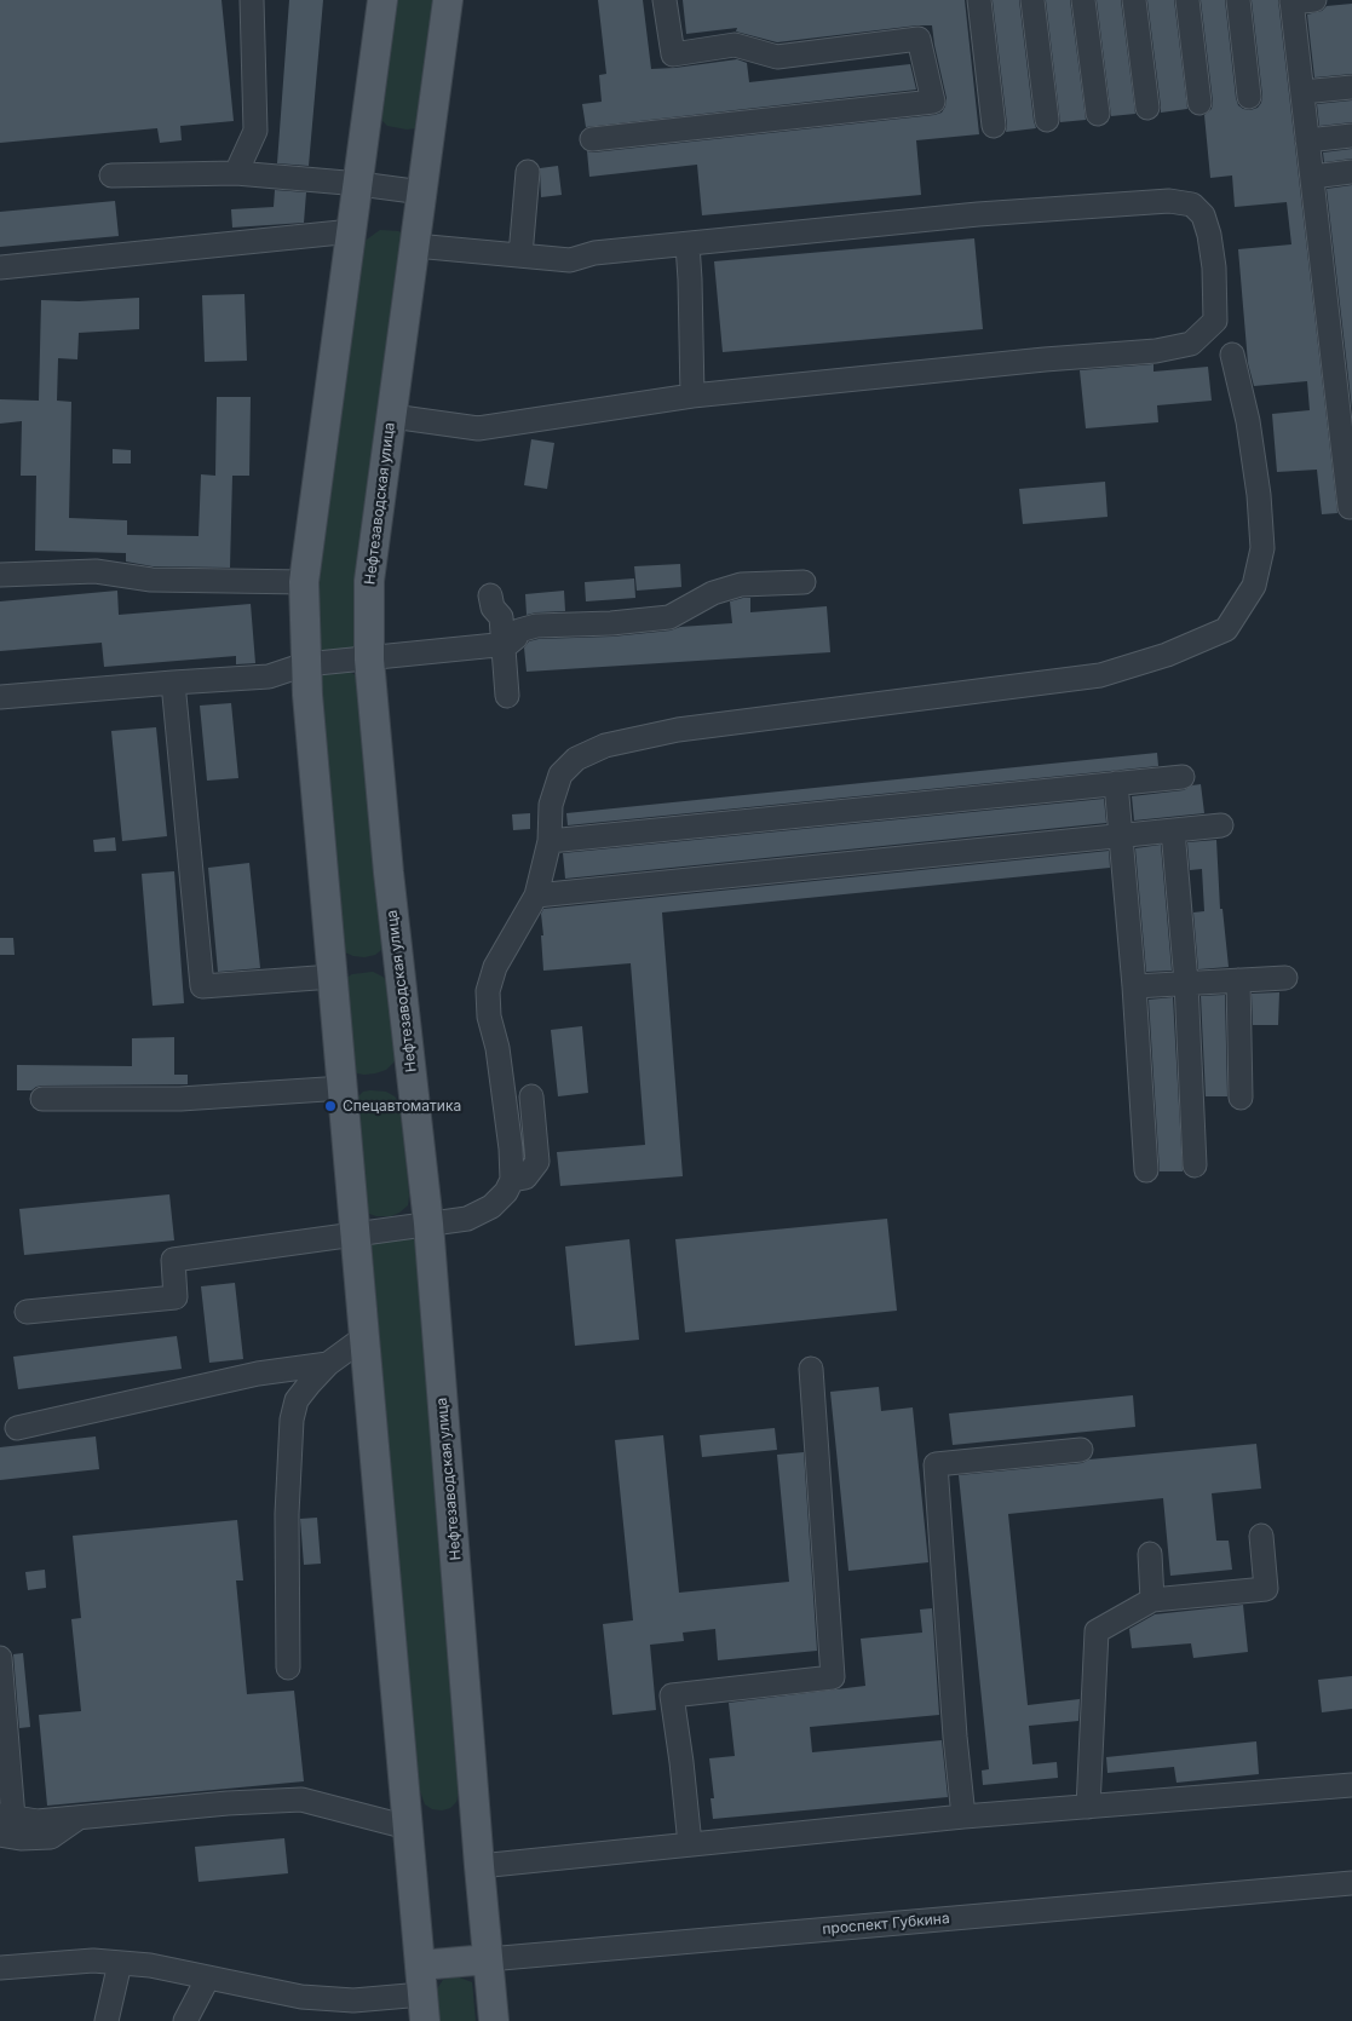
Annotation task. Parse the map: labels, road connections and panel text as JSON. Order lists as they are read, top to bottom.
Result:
{
  "streets": {
    "main road": ["Нефтезаводская улица", "проспект Губкина"]
  },
  "crossings": [
    ["Нефтезаводская улица", "проспект Губкина"]
  ],
  "places": ["Спецавтоматика"]
}
